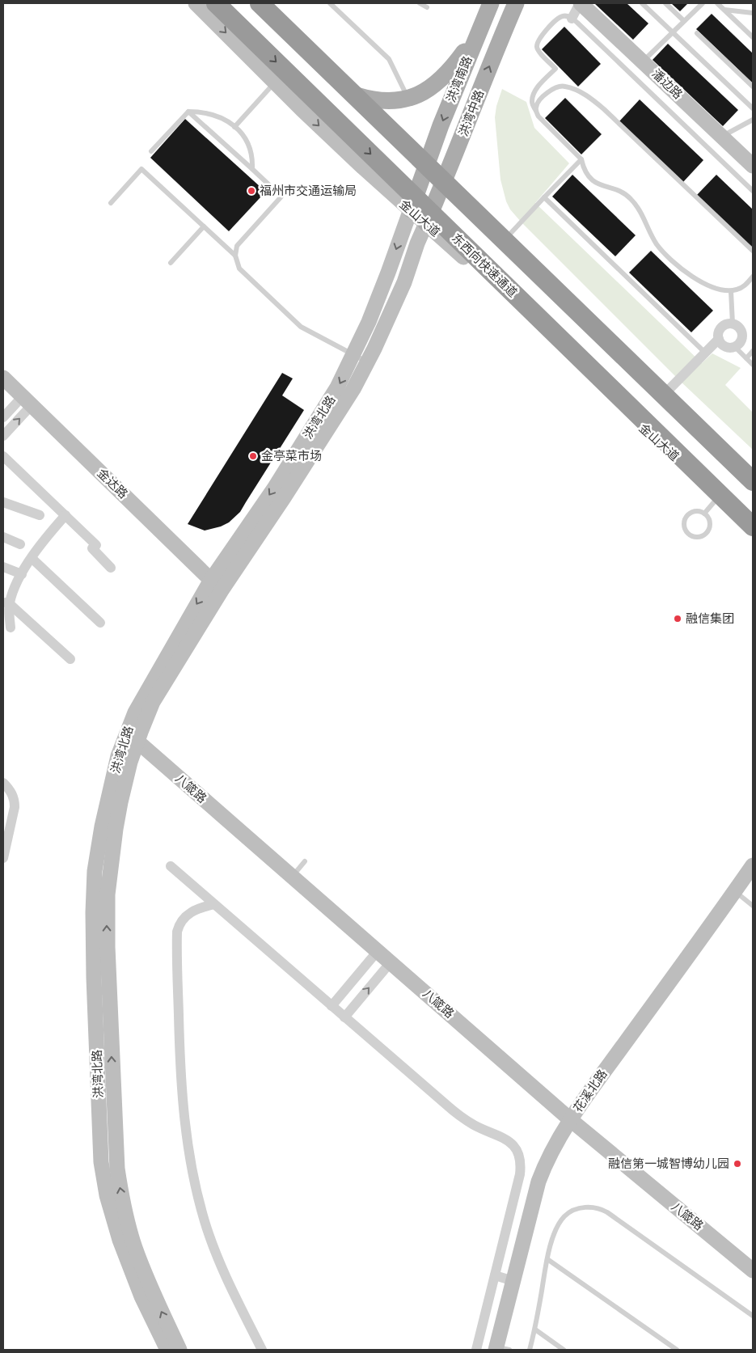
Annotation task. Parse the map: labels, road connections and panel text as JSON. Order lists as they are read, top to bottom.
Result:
{
  "streets": {
    "highway": ["东西向快速通道"],
    "main road": [
      "洪湾南路",
      "潘边路",
      "洪湾中路",
      "金山大道",
      "洪湾北路",
      "金达路",
      "八箴路",
      "花溪北路"
    ]
  },
  "crossings": [
    ["洪湾南路", "金山大道"],
    ["洪湾南路", "洪湾北路"],
    ["洪湾中路", "金山大道"],
    ["洪湾中路", "洪湾北路"],
    ["金山大道", "洪湾北路"],
    ["洪湾北路", "金达路"],
    ["洪湾北路", "八箴路"],
    ["八箴路", "花溪北路"]
  ],
  "one_way": ["洪湾南路", "洪湾中路"],
  "places": [
    "福州市交通运输局",
    "金亭菜市场",
    "融信集团",
    "融信第一城智博幼儿园"
  ]
}
